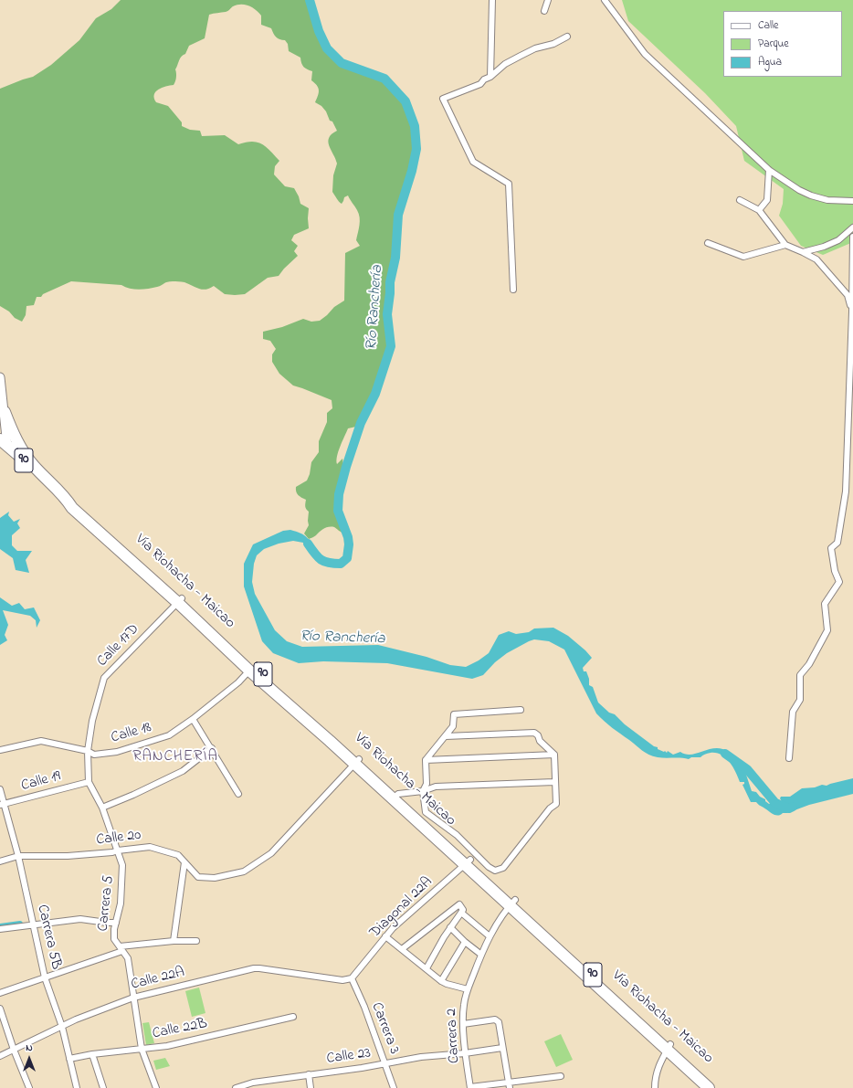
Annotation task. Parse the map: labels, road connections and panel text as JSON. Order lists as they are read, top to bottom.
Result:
{
  "streets": {
    "highway": ["90", "Vía Riohacha - Maicao"],
    "street": [
      "Calle 17D",
      "Calle 18",
      "Calle 19",
      "Calle 20",
      "Carrera 5",
      "Diagonal 22A",
      "Carrera 5B",
      "Calle 22A",
      "Carrera 3",
      "Calle 22B",
      "Carrera 2",
      "Calle 23"
    ]
  },
  "crossings": [
    ["90", "Vía Riohacha - Maicao"],
    ["Vía Riohacha - Maicao", "Calle 17D"],
    ["Vía Riohacha - Maicao", "Calle 18"],
    ["Vía Riohacha - Maicao", "Calle 20"],
    ["Vía Riohacha - Maicao", "Diagonal 22A"],
    ["Vía Riohacha - Maicao", "Carrera 2"],
    ["Calle 17D", "Carrera 5"],
    ["Calle 18", "Carrera 5"],
    ["Calle 19", "Carrera 5"],
    ["Calle 19", "Carrera 5B"],
    ["Calle 20", "Carrera 5"],
    ["Calle 20", "Carrera 5B"],
    ["Carrera 5", "Calle 22A"],
    ["Carrera 5", "Calle 22B"],
    ["Diagonal 22A", "Calle 22A"],
    ["Diagonal 22A", "Carrera 3"],
    ["Carrera 5B", "Calle 22A"],
    ["Carrera 5B", "Calle 22B"],
    ["Calle 22A", "Carrera 3"],
    ["Carrera 3", "Calle 23"],
    ["Carrera 2", "Calle 23"]
  ],
  "districts": ["RANCHERÍA"],
  "water": ["Río Ranchería"],
  "legend": ["Calle", "Parque", "Agua"],
  "north": "top"
}
